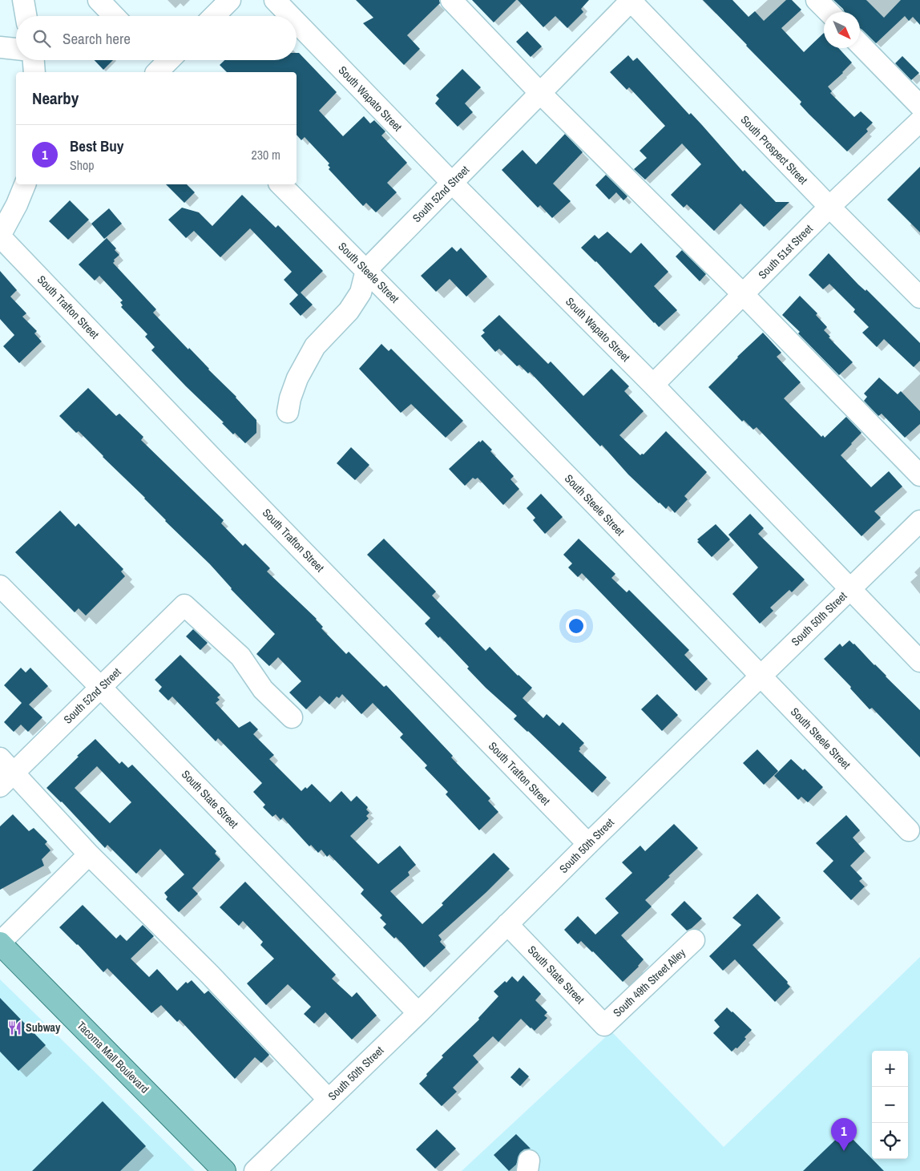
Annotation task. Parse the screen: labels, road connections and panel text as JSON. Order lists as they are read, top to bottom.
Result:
{
  "streets": {
    "main road": ["Tacoma Mall Boulevard"],
    "street": [
      "South Wapato Street",
      "South Prospect Street",
      "South 52nd Street",
      "South 51st Street",
      "South Steele Street",
      "South Trafton Street",
      "South 50th Street",
      "South State Street",
      "South 49th Street Alley"
    ]
  },
  "crossings": [
    ["South Wapato Street", "South 52nd Street"],
    ["South Wapato Street", "South 51st Street"],
    ["South Wapato Street", "South 50th Street"],
    ["South Prospect Street", "South 52nd Street"],
    ["South Prospect Street", "South 51st Street"],
    ["South 52nd Street", "South Steele Street"],
    ["South 52nd Street", "South State Street"],
    ["South Steele Street", "South 50th Street"],
    ["South Trafton Street", "South 50th Street"],
    ["South 50th Street", "South State Street"],
    ["South State Street", "South 49th Street Alley"]
  ],
  "places": {
    "restaurant": ["Subway"]
  },
  "north": "bottom right",
  "page": {
    "search": "Search here",
    "heading": "Nearby",
    "list": [
      {
        "mark": "1",
        "name": "Best Buy",
        "note": "Shop",
        "value": "230 m"
      }
    ],
    "map_buttons": ["+", "−"],
    "pins": "1"
  }
}
